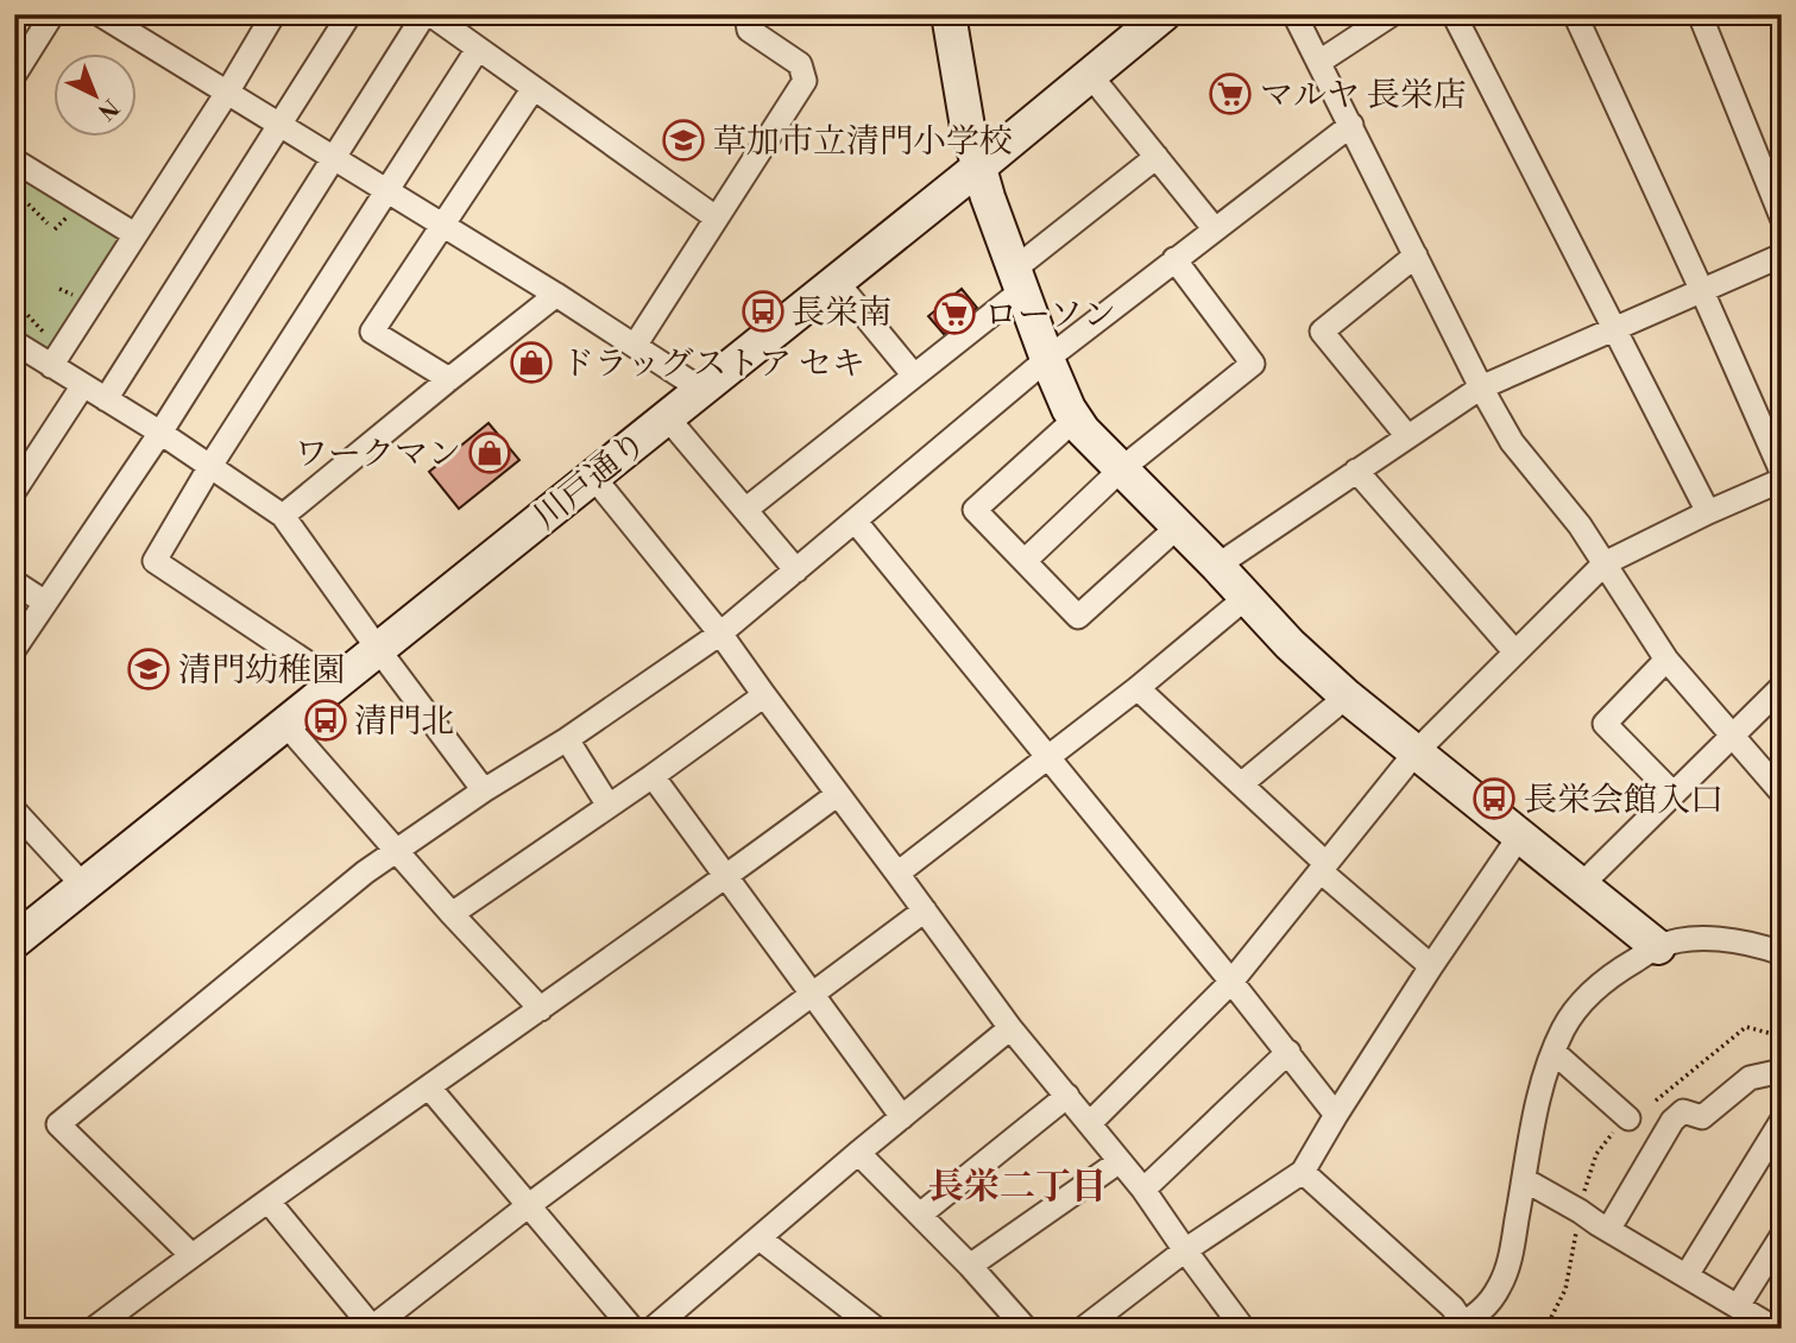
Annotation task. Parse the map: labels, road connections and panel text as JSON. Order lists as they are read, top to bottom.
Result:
{
  "streets": {
    "street": ["川戸通り"]
  },
  "districts": ["長栄二丁目"],
  "places": {
    "supermarket": ["マルヤ 長栄店", "ローソン"],
    "school or university": ["草加市立清門小学校", "清門幼稚園"],
    "bus stop": ["長栄南", "清門北", "長栄会館入口"],
    "shop": ["ドラッグストア セキ", "ワークマン"]
  },
  "north": "bottom right"
}
